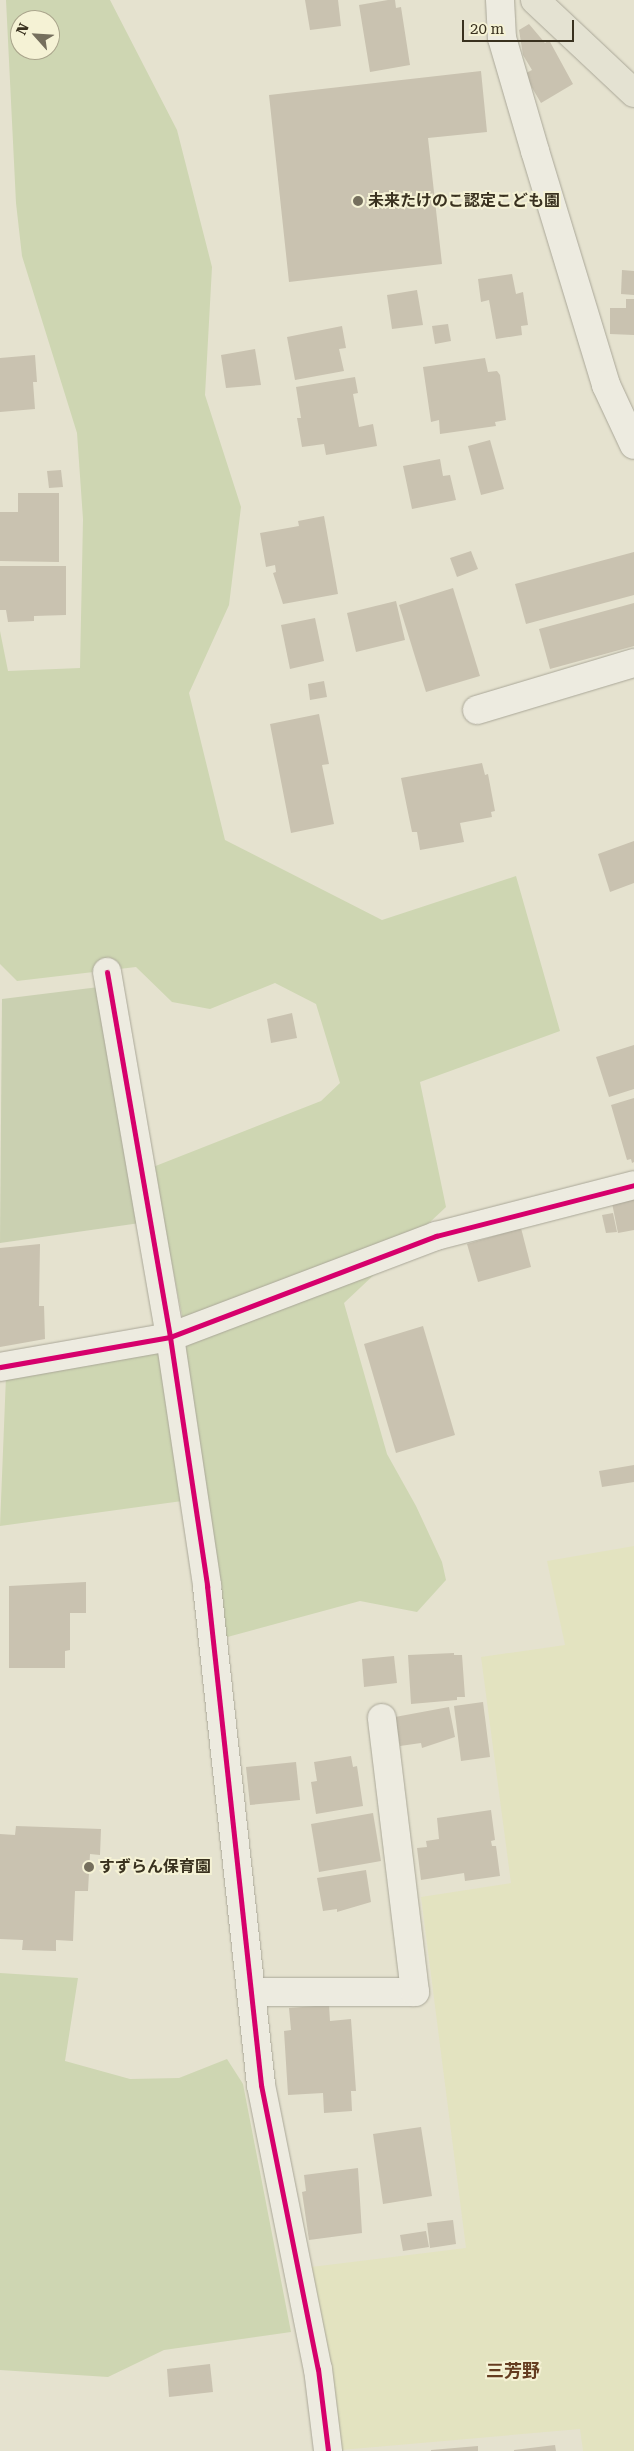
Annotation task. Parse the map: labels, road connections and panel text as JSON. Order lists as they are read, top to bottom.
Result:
{
  "districts": ["三芳野"],
  "places": ["未来たけのこ認定こども園", "すずらん保育園"],
  "scale_bar": "20 m",
  "north": "top left"
}
